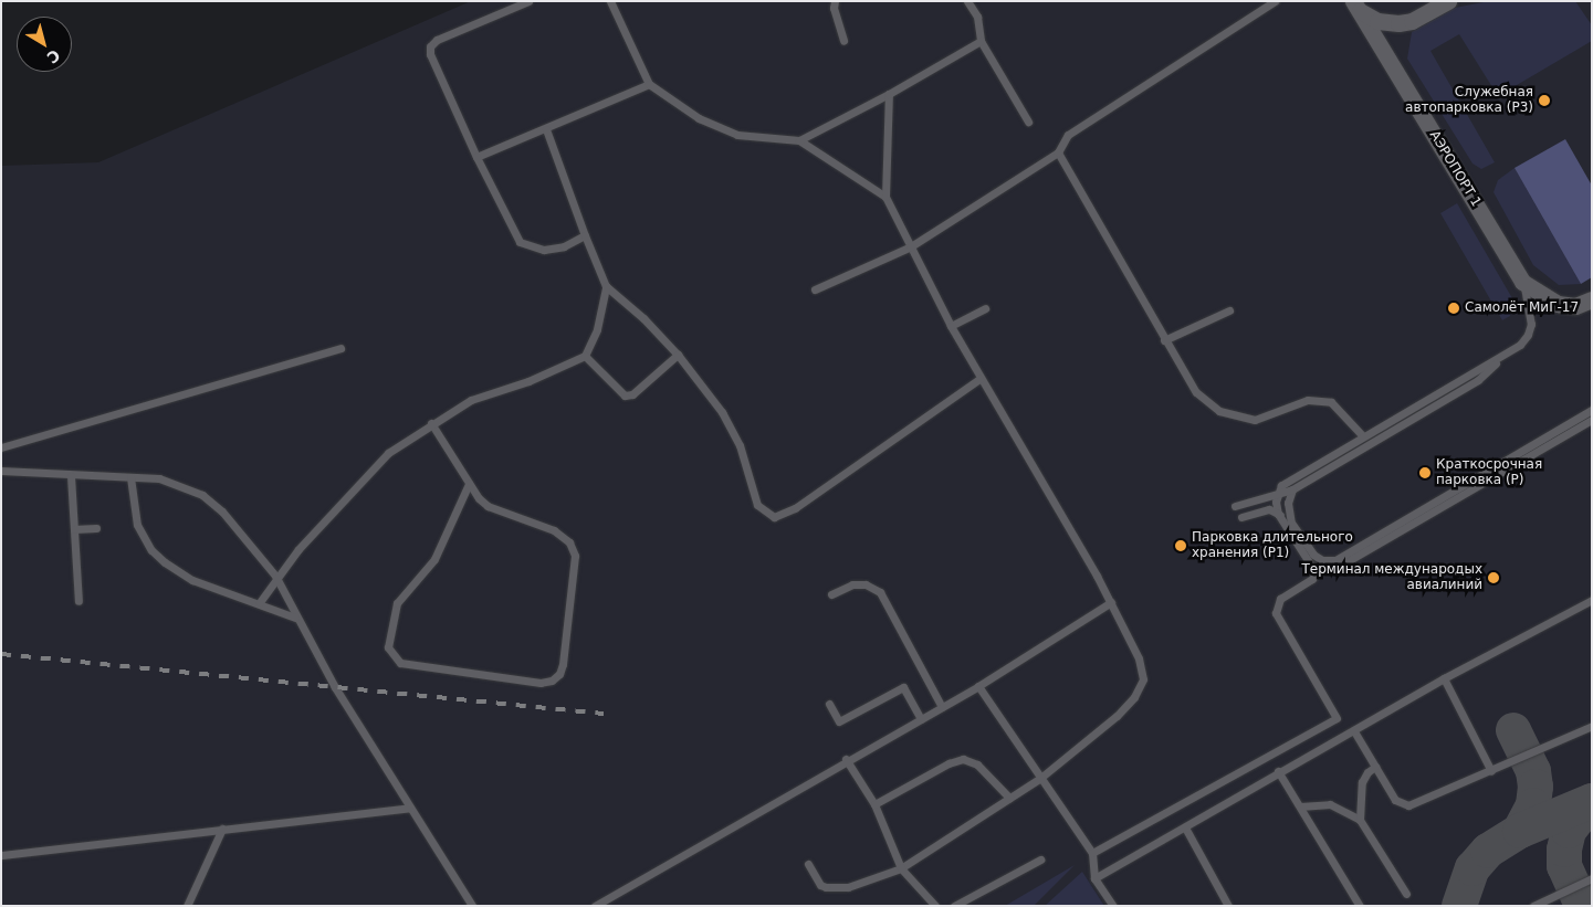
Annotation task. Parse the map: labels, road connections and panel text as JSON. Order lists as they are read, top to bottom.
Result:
{
  "streets": {
    "main road": ["АЭРОПОРТ 1"]
  },
  "places": [
    "Служебная автопарковка (P3)",
    "Самолёт МиГ-17",
    "Краткосрочная парковка (P)",
    "Парковка длительного хранения (P1)",
    "Терминал международых авиалиний"
  ],
  "north": "bottom right"
}
